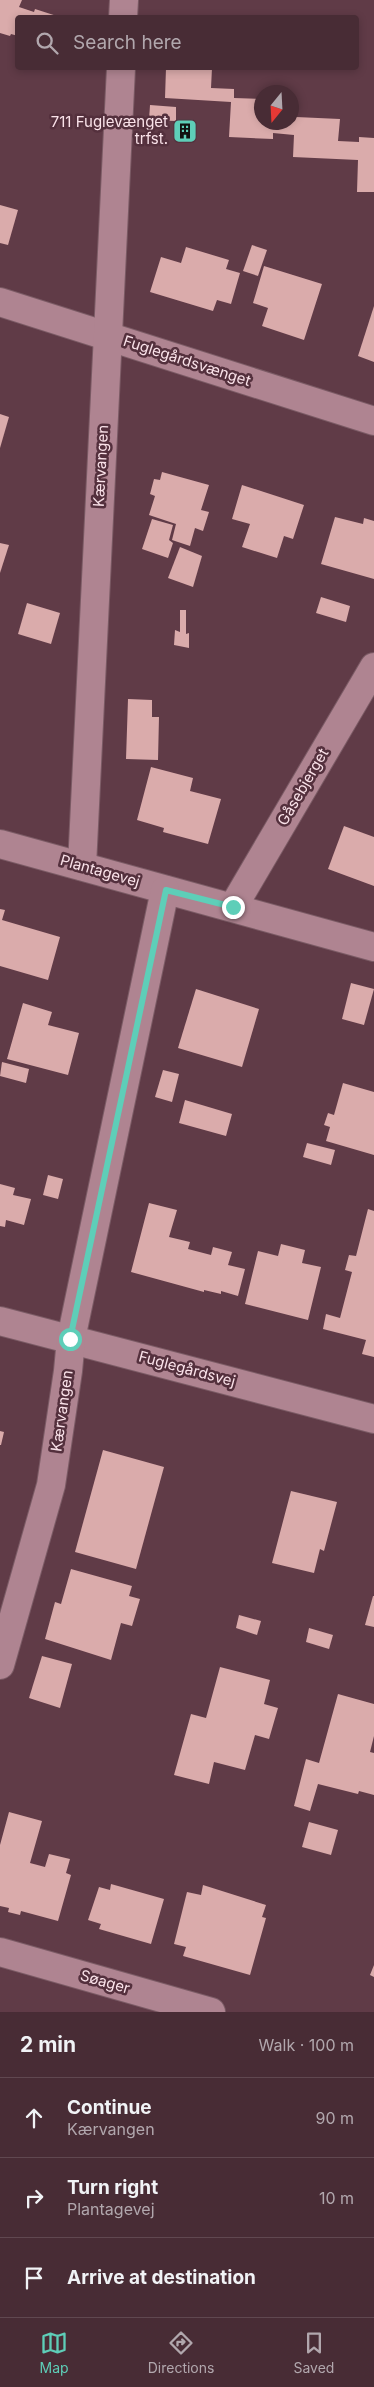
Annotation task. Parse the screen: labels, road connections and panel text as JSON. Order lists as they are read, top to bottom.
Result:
{
  "streets": {
    "street": [
      "Fuglegårdsvænget",
      "Kærvangen",
      "Gåsebjerget",
      "Plantagevej",
      "Fuglegårdsvej",
      "Søager"
    ]
  },
  "crossings": [
    ["Fuglegårdsvænget", "Kærvangen"],
    ["Kærvangen", "Plantagevej"],
    ["Kærvangen", "Fuglegårdsvej"],
    ["Gåsebjerget", "Plantagevej"]
  ],
  "places": {
    "building": ["711 Fuglevænget trfst."]
  },
  "north": "bottom",
  "page": {
    "search": "Search here",
    "heading": ["2 min", "Walk · 100 m"],
    "list": [
      ["Continue", "Kærvangen", "90 m"],
      ["Turn right", "Plantagevej", "10 m"],
      "Arrive at destination"
    ],
    "nav": ["Map", "Directions", "Saved"]
  }
}
